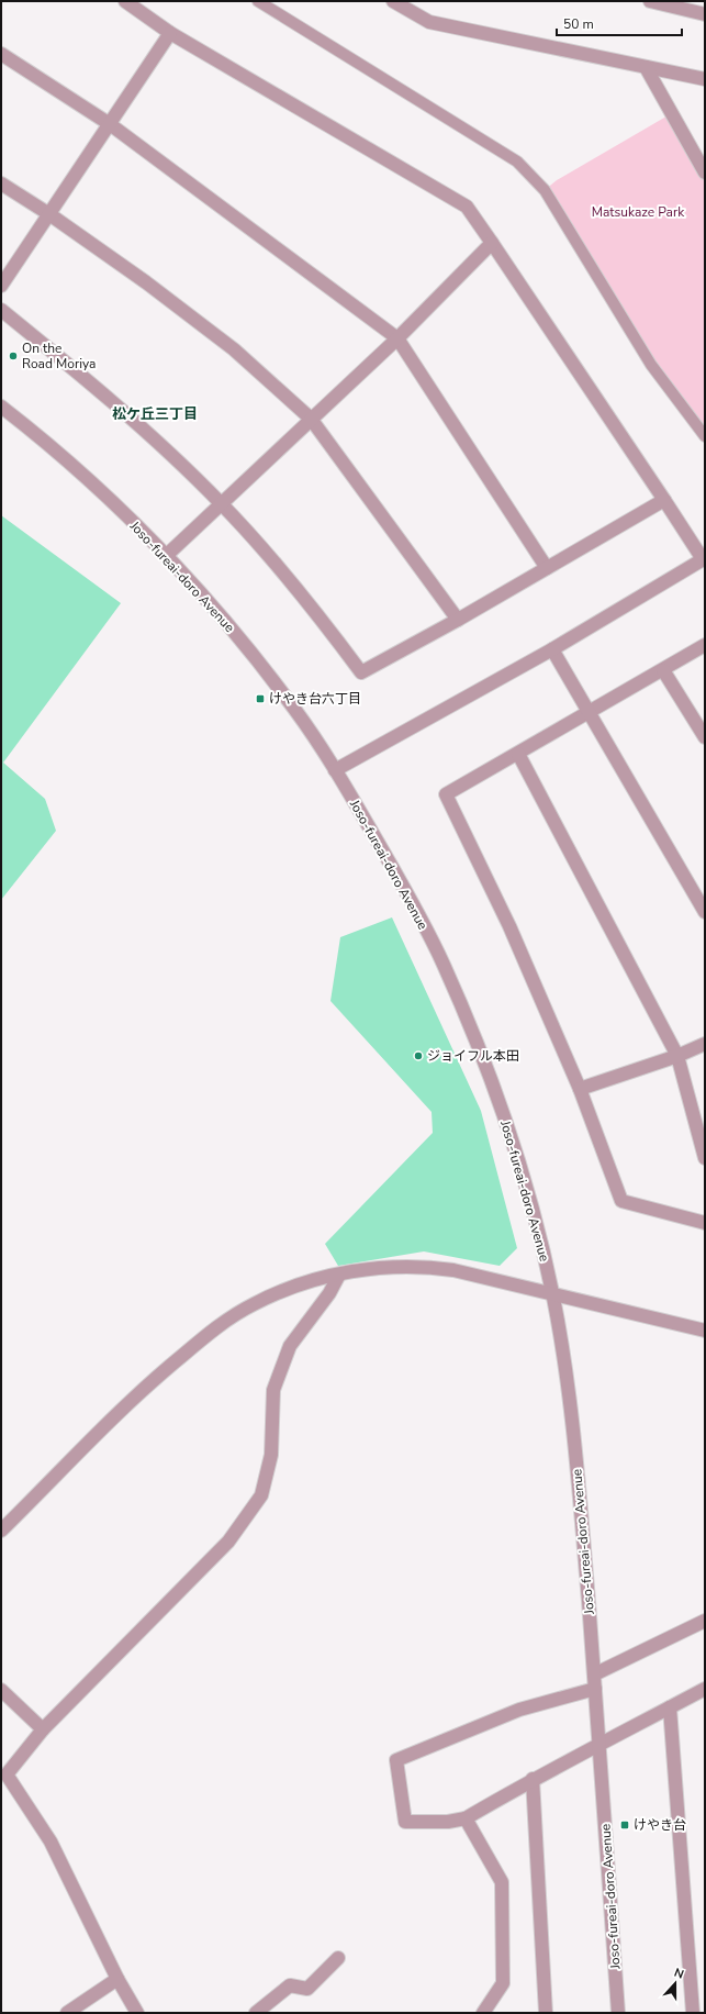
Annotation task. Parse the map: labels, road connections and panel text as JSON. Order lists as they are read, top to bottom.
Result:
{
  "streets": {
    "street": ["Joso-fureai-doro Avenue"]
  },
  "districts": ["松ケ丘三丁目"],
  "parks": ["Matsukaze Park"],
  "places": {
    "other": ["On the Road Moriya", "ジョイフル本田"],
    "transit": ["けやき台六丁目", "けやき台"]
  },
  "scale_bar": "50 m",
  "north": "top"
}
